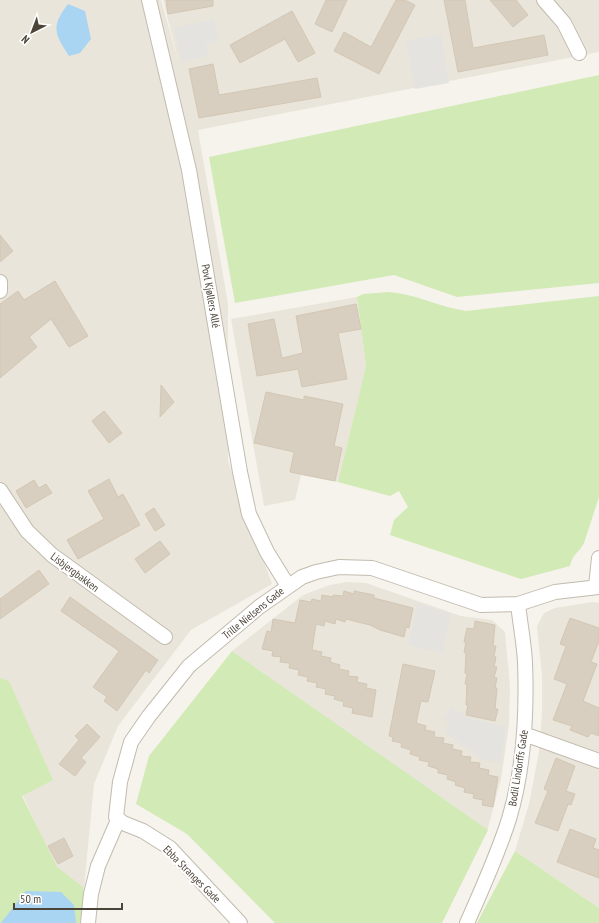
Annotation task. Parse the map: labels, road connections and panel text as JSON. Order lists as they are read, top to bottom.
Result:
{
  "streets": {
    "street": [
      "Povl Kjøllers Allé",
      "Lisbjergbakken",
      "Trille Nielsens Gade",
      "Bodil Lindorffs Gade",
      "Ebba Stranges Gade"
    ]
  },
  "crossings": [
    ["Povl Kjøllers Allé", "Trille Nielsens Gade"],
    ["Trille Nielsens Gade", "Bodil Lindorffs Gade"],
    ["Trille Nielsens Gade", "Ebba Stranges Gade"]
  ],
  "scale_bar": "50 m",
  "north": "bottom left"
}
